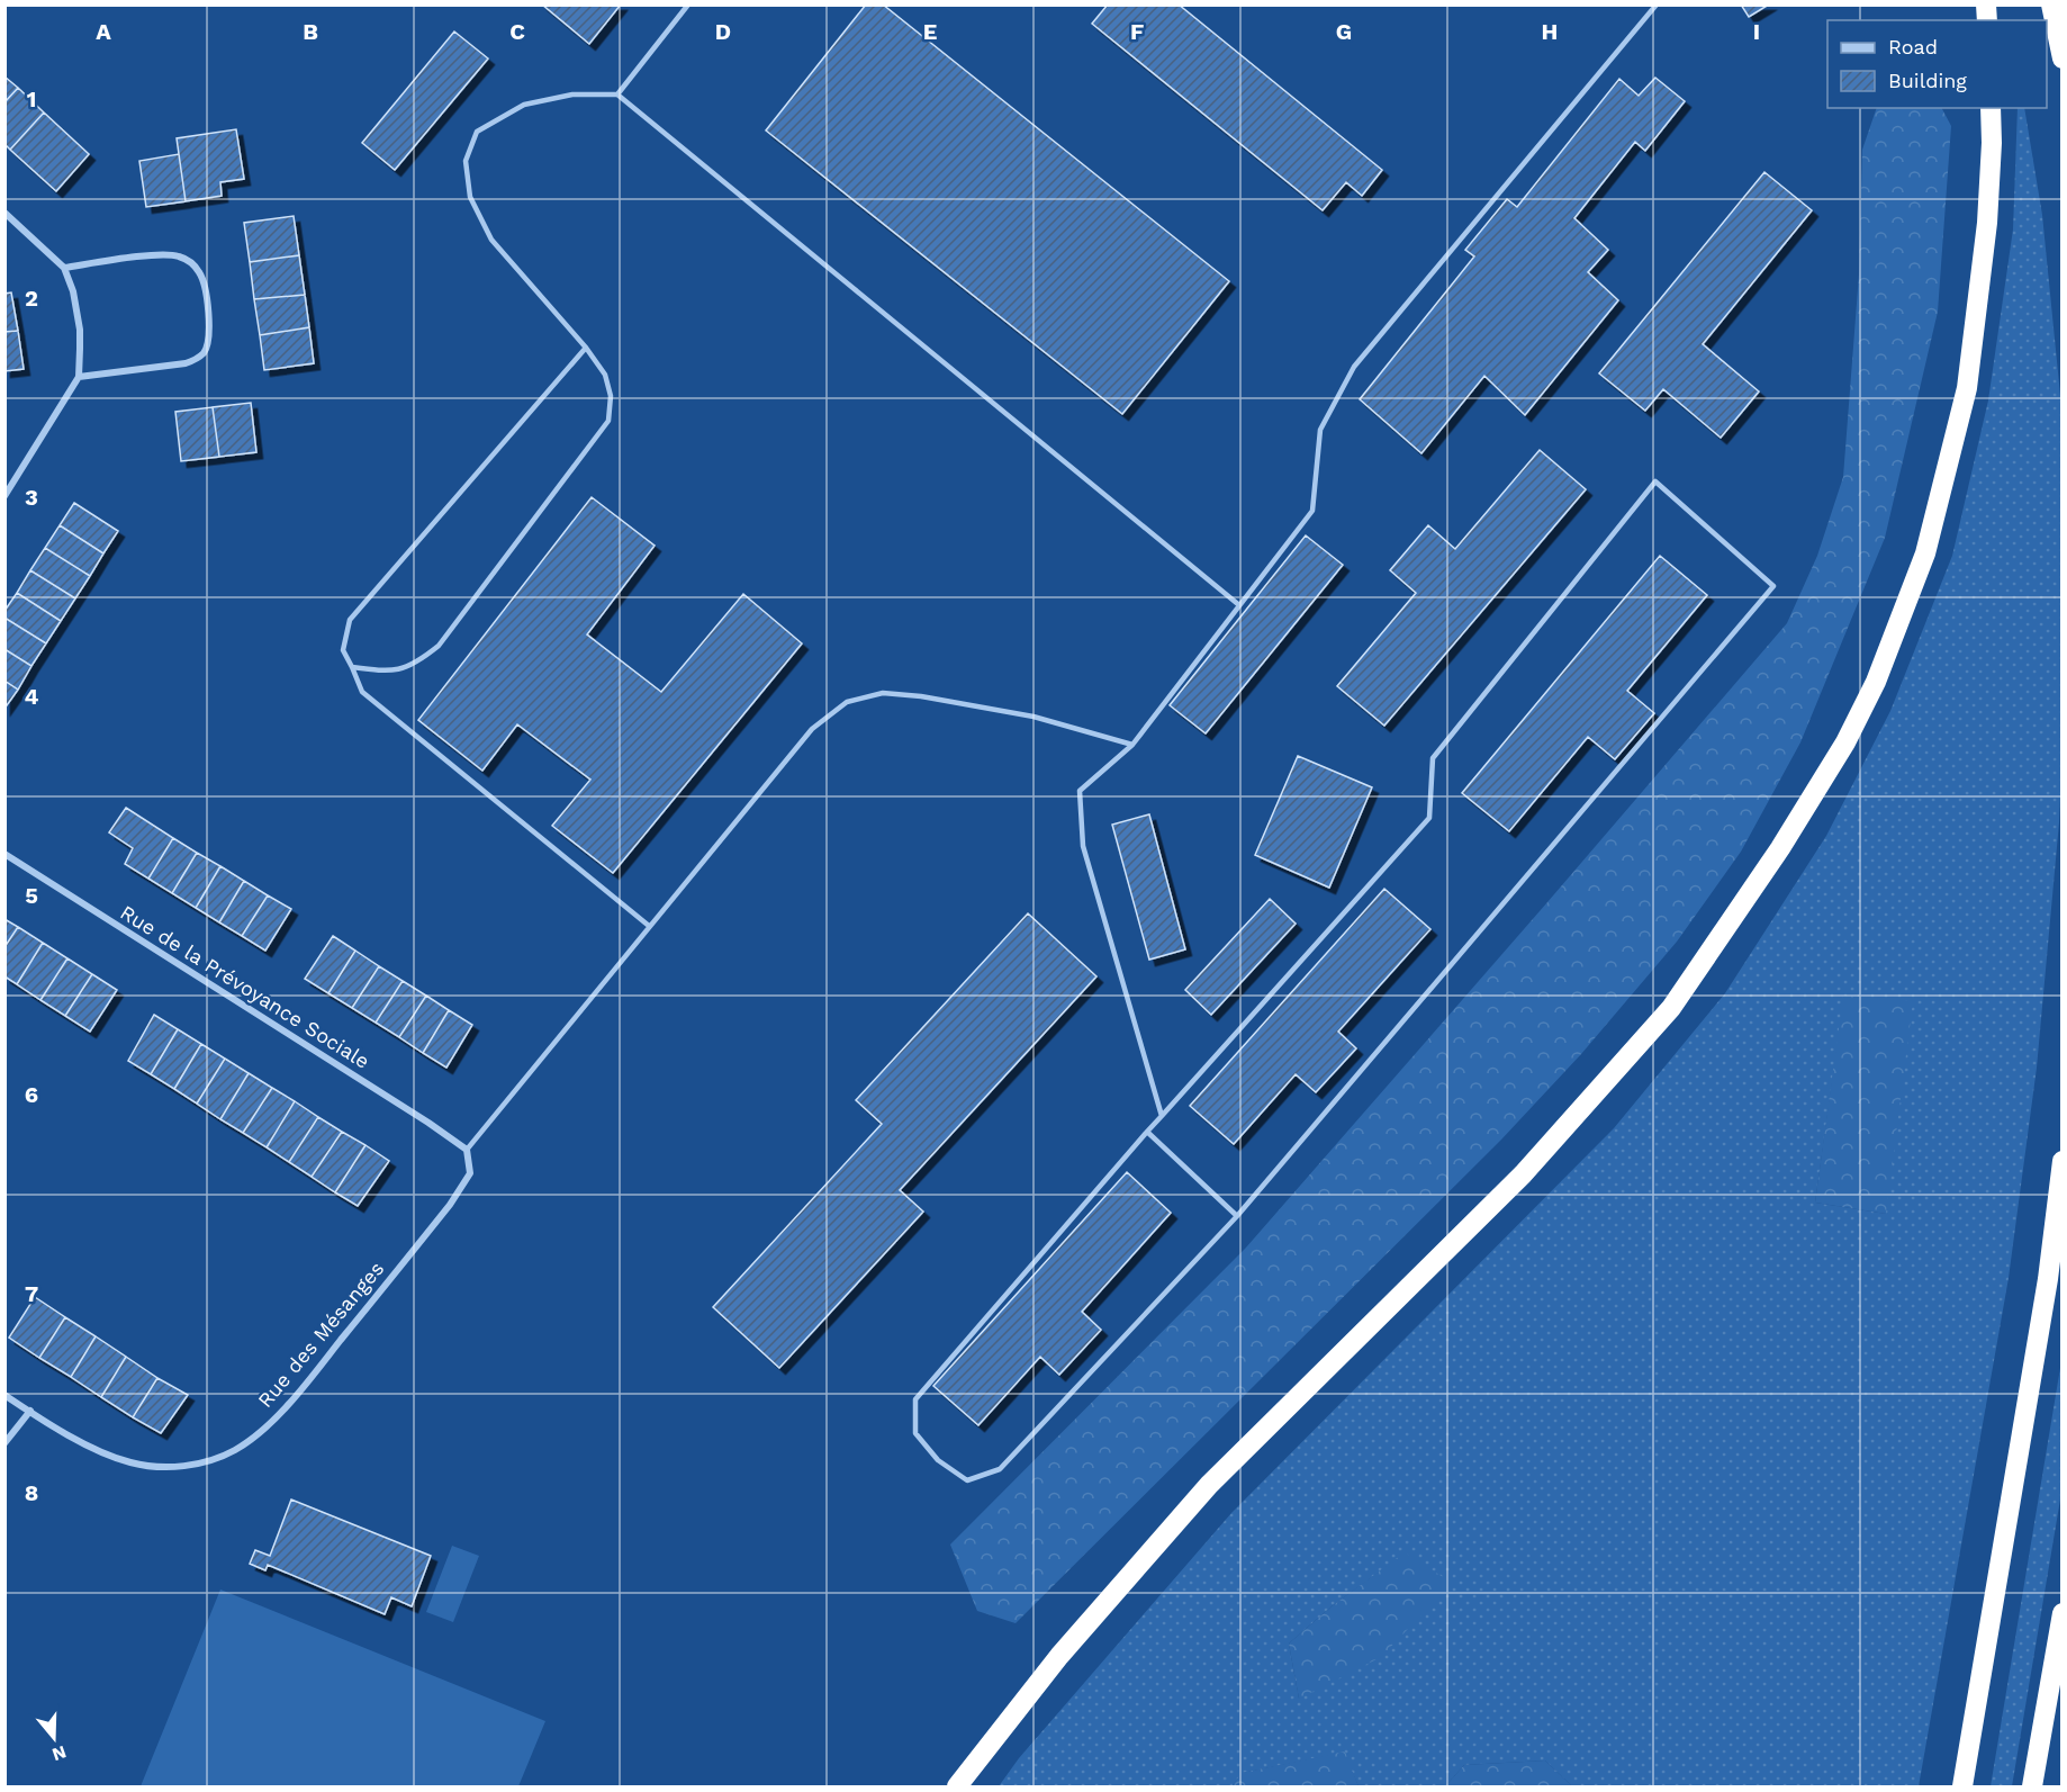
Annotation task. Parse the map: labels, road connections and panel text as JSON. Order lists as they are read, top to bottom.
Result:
{
  "streets": {
    "street": ["Rue de la Prévoyance Sociale", "Rue des Mésanges"]
  },
  "crossings": [
    ["Rue de la Prévoyance Sociale", "Rue des Mésanges"]
  ],
  "legend": ["Road", "Building"],
  "north": "bottom",
  "grid": {
    "columns": [
      "A",
      "B",
      "C",
      "D",
      "E",
      "F",
      "G",
      "H",
      "I"
    ],
    "rows": [
      "1",
      "2",
      "3",
      "4",
      "5",
      "6",
      "7",
      "8"
    ]
  }
}
